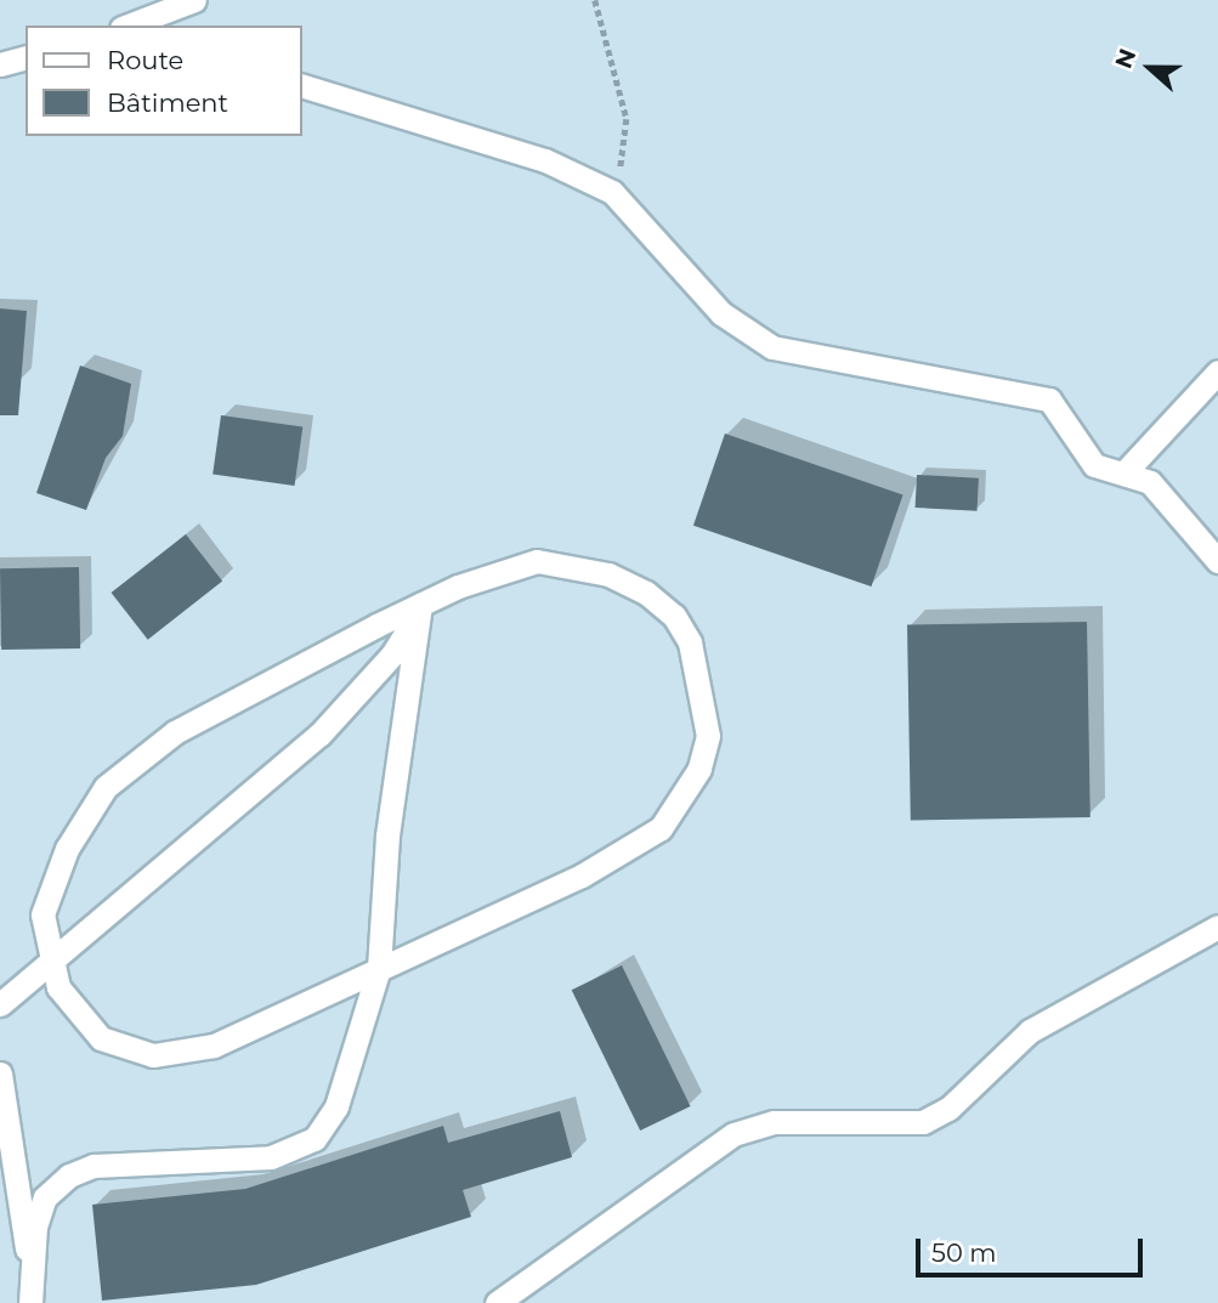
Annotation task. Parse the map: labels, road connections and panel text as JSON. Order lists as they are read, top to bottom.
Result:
{
  "legend": ["Route", "Bâtiment"],
  "scale_bar": "50 m",
  "north": "left"
}
